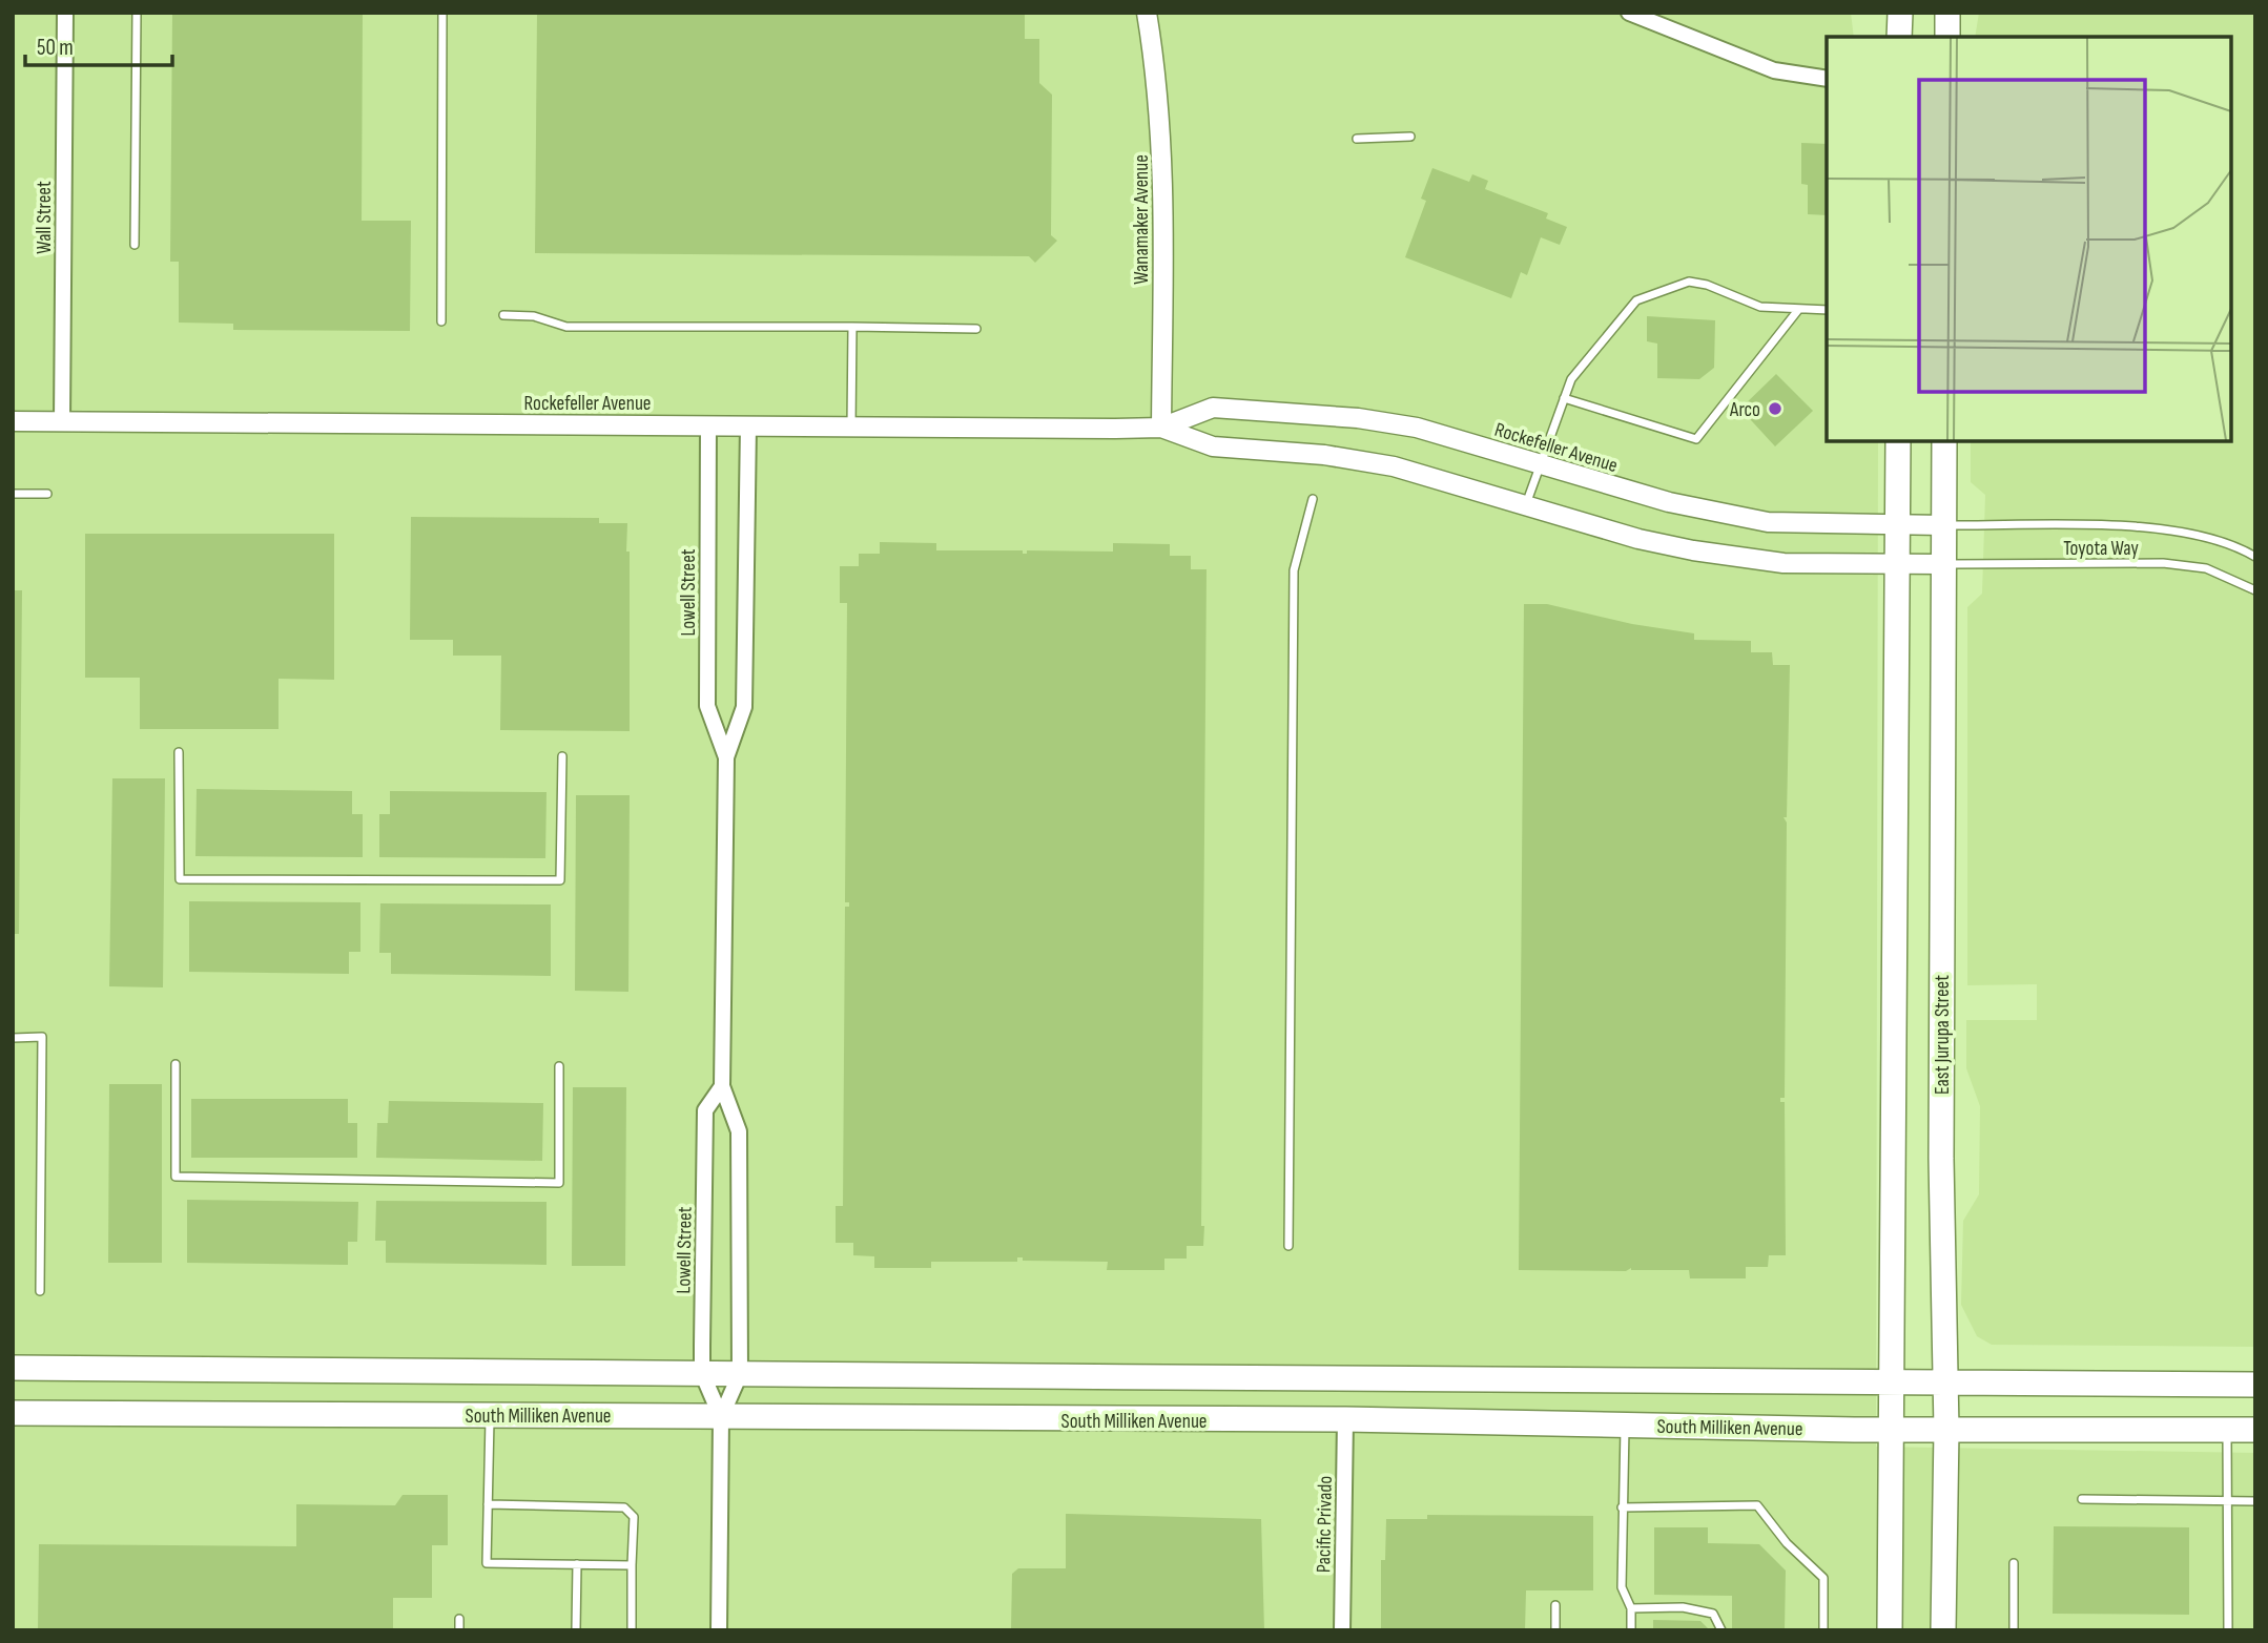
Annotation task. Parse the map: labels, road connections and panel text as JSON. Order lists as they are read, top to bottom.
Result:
{
  "streets": {
    "main road": ["East Jurupa Street", "South Milliken Avenue"],
    "street": [
      "Wall Street",
      "Wanamaker Avenue",
      "Rockefeller Avenue",
      "Lowell Street",
      "Pacific Privado"
    ],
    "lane": ["Toyota Way"]
  },
  "crossings": [
    ["Wall Street", "Rockefeller Avenue"],
    ["Wanamaker Avenue", "Rockefeller Avenue"],
    ["Rockefeller Avenue", "Toyota Way"],
    ["Rockefeller Avenue", "Lowell Street"],
    ["Rockefeller Avenue", "East Jurupa Street"],
    ["Toyota Way", "East Jurupa Street"],
    ["Lowell Street", "South Milliken Avenue"],
    ["East Jurupa Street", "South Milliken Avenue"],
    ["South Milliken Avenue", "Pacific Privado"]
  ],
  "places": ["Arco"],
  "scale_bar": "50 m"
}
